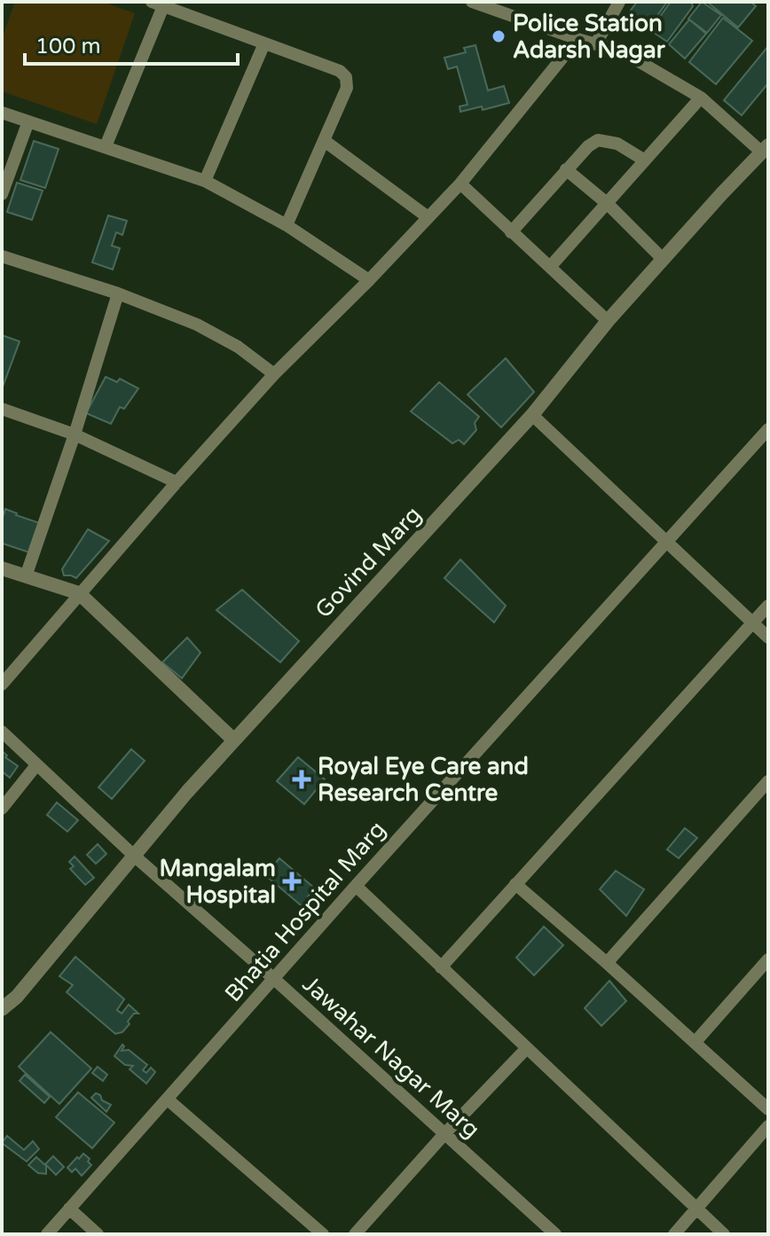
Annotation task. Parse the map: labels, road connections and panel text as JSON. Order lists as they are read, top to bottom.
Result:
{
  "streets": {
    "street": ["Govind Marg", "Bhatia Hospital Marg", "Jawahar Nagar Marg"]
  },
  "crossings": [
    ["Govind Marg", "Jawahar Nagar Marg"],
    ["Bhatia Hospital Marg", "Jawahar Nagar Marg"]
  ],
  "places": {
    "other": ["Police Station Adarsh Nagar"],
    "health": ["Royal Eye Care and Research Centre", "Mangalam Hospital"]
  },
  "scale_bar": "100 m"
}
